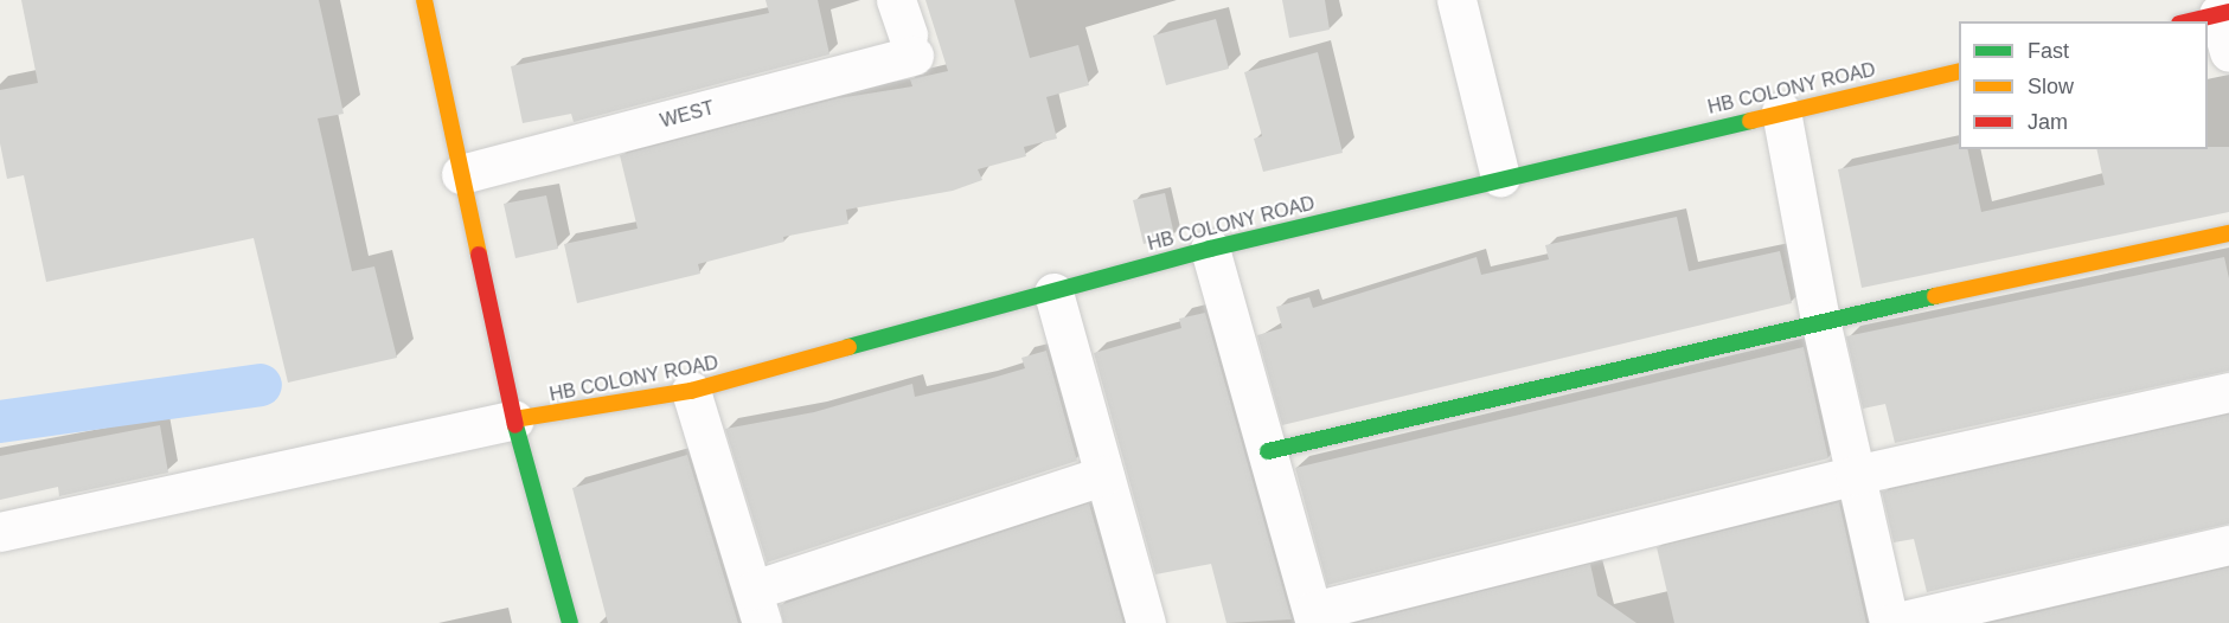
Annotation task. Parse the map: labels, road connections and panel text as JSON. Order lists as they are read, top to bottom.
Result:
{
  "streets": {
    "street": ["HB COLONY ROAD", "WEST"]
  },
  "legend": ["Fast", "Slow", "Jam"]
}
